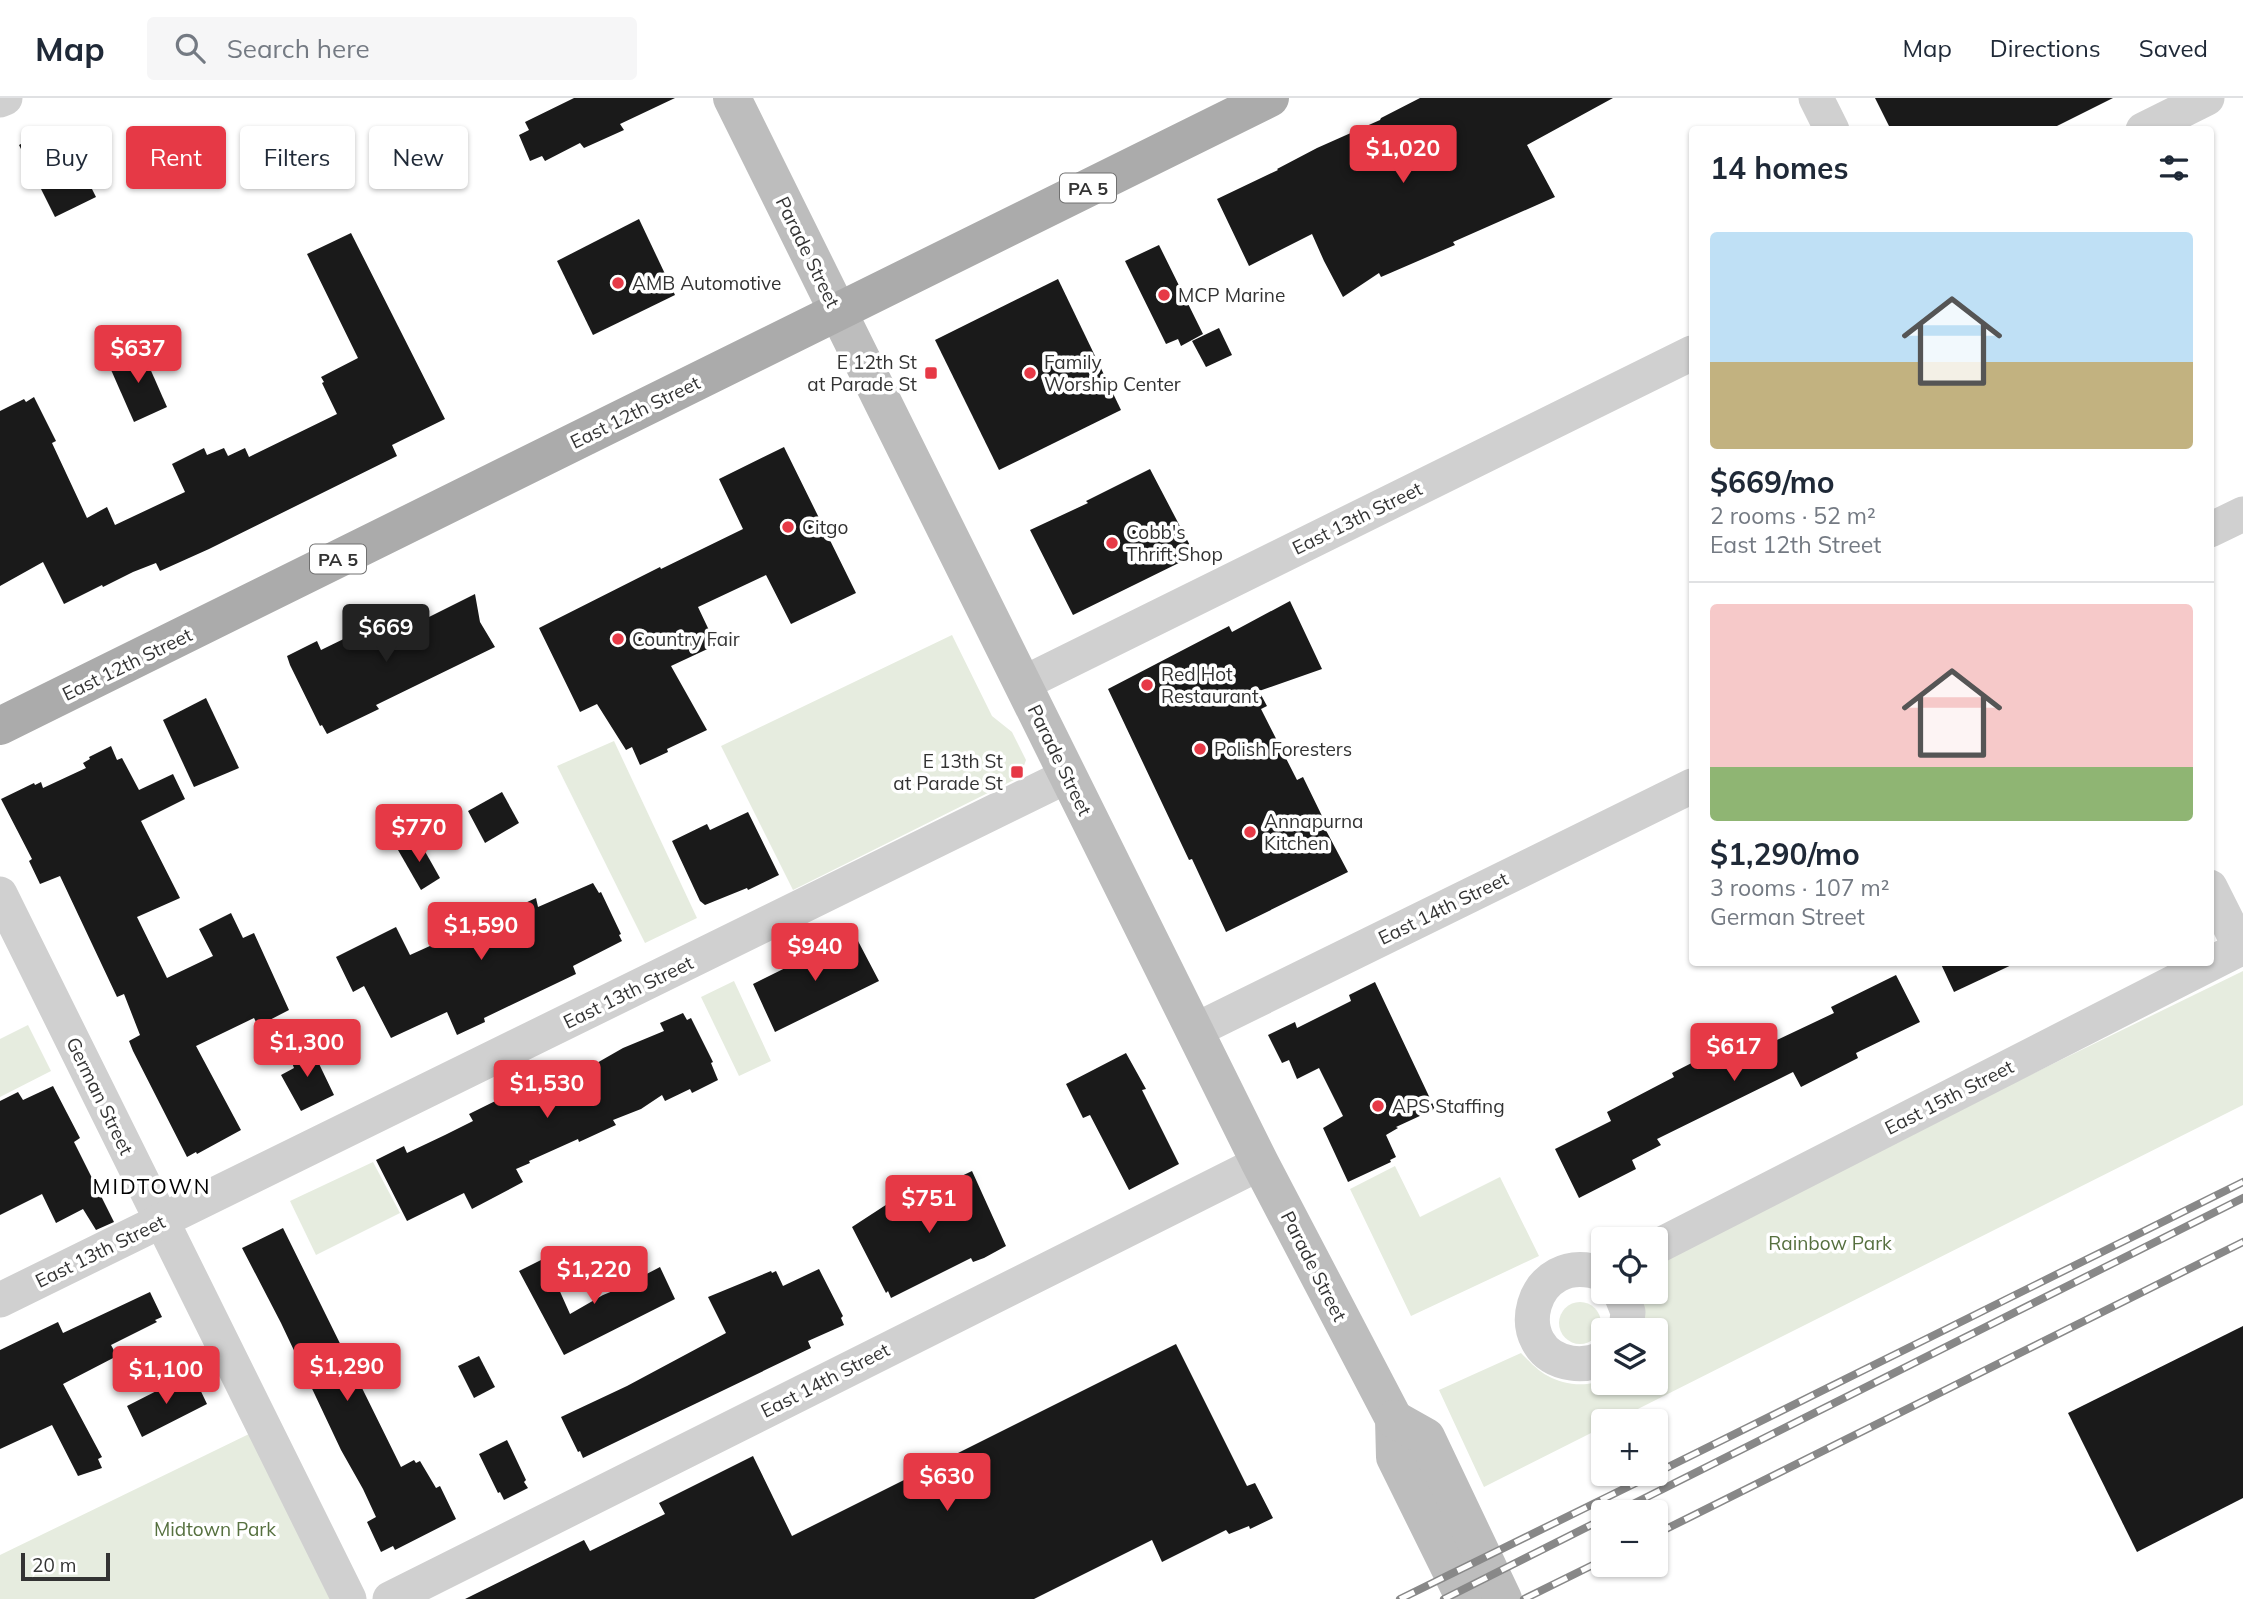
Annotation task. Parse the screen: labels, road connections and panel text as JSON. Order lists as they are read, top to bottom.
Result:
{
  "streets": {
    "main road": ["PA 5", "Parade Street", "East 12th Street"],
    "street": [
      "East 13th Street",
      "East 14th Street",
      "German Street",
      "East 15th Street"
    ]
  },
  "crossings": [
    ["Parade Street", "East 12th Street"],
    ["Parade Street", "East 13th Street"],
    ["Parade Street", "East 14th Street"],
    ["East 13th Street", "German Street"]
  ],
  "districts": ["MIDTOWN"],
  "parks": ["Rainbow Park", "Midtown Park"],
  "places": {
    "other": [
      "AMB Automotive",
      "MCP Marine",
      "Family Worship Center",
      "Citgo",
      "Cobb's Thrift Shop",
      "Country Fair",
      "Red Hot Restaurant",
      "Polish Foresters",
      "Annapurna Kitchen",
      "APS Staffing"
    ],
    "transit": ["E 12th St at Parade St", "E 13th St at Parade St"]
  },
  "scale_bar": "20 m",
  "page": {
    "header": "Map",
    "search": "Search here",
    "nav": ["Map", "Directions", "Saved"],
    "price": [
      "$1,020",
      "$637",
      "$669",
      "$770",
      "$1,590",
      "$940",
      "$1,300",
      "$617",
      "$1,530",
      "$751",
      "$1,220",
      "$1,290",
      "$1,100",
      "$630"
    ],
    "chip": [
      "Buy",
      "Rent",
      "Filters",
      "New"
    ],
    "heading": "14 homes",
    "list": [
      {
        "name": "$669/mo",
        "note": "2 rooms · 52 m² · East 12th Street"
      },
      {
        "name": "$1,290/mo",
        "note": "3 rooms · 107 m² · German Street"
      }
    ],
    "map_buttons": ["+", "−"],
    "scale": "20 m"
  }
}
